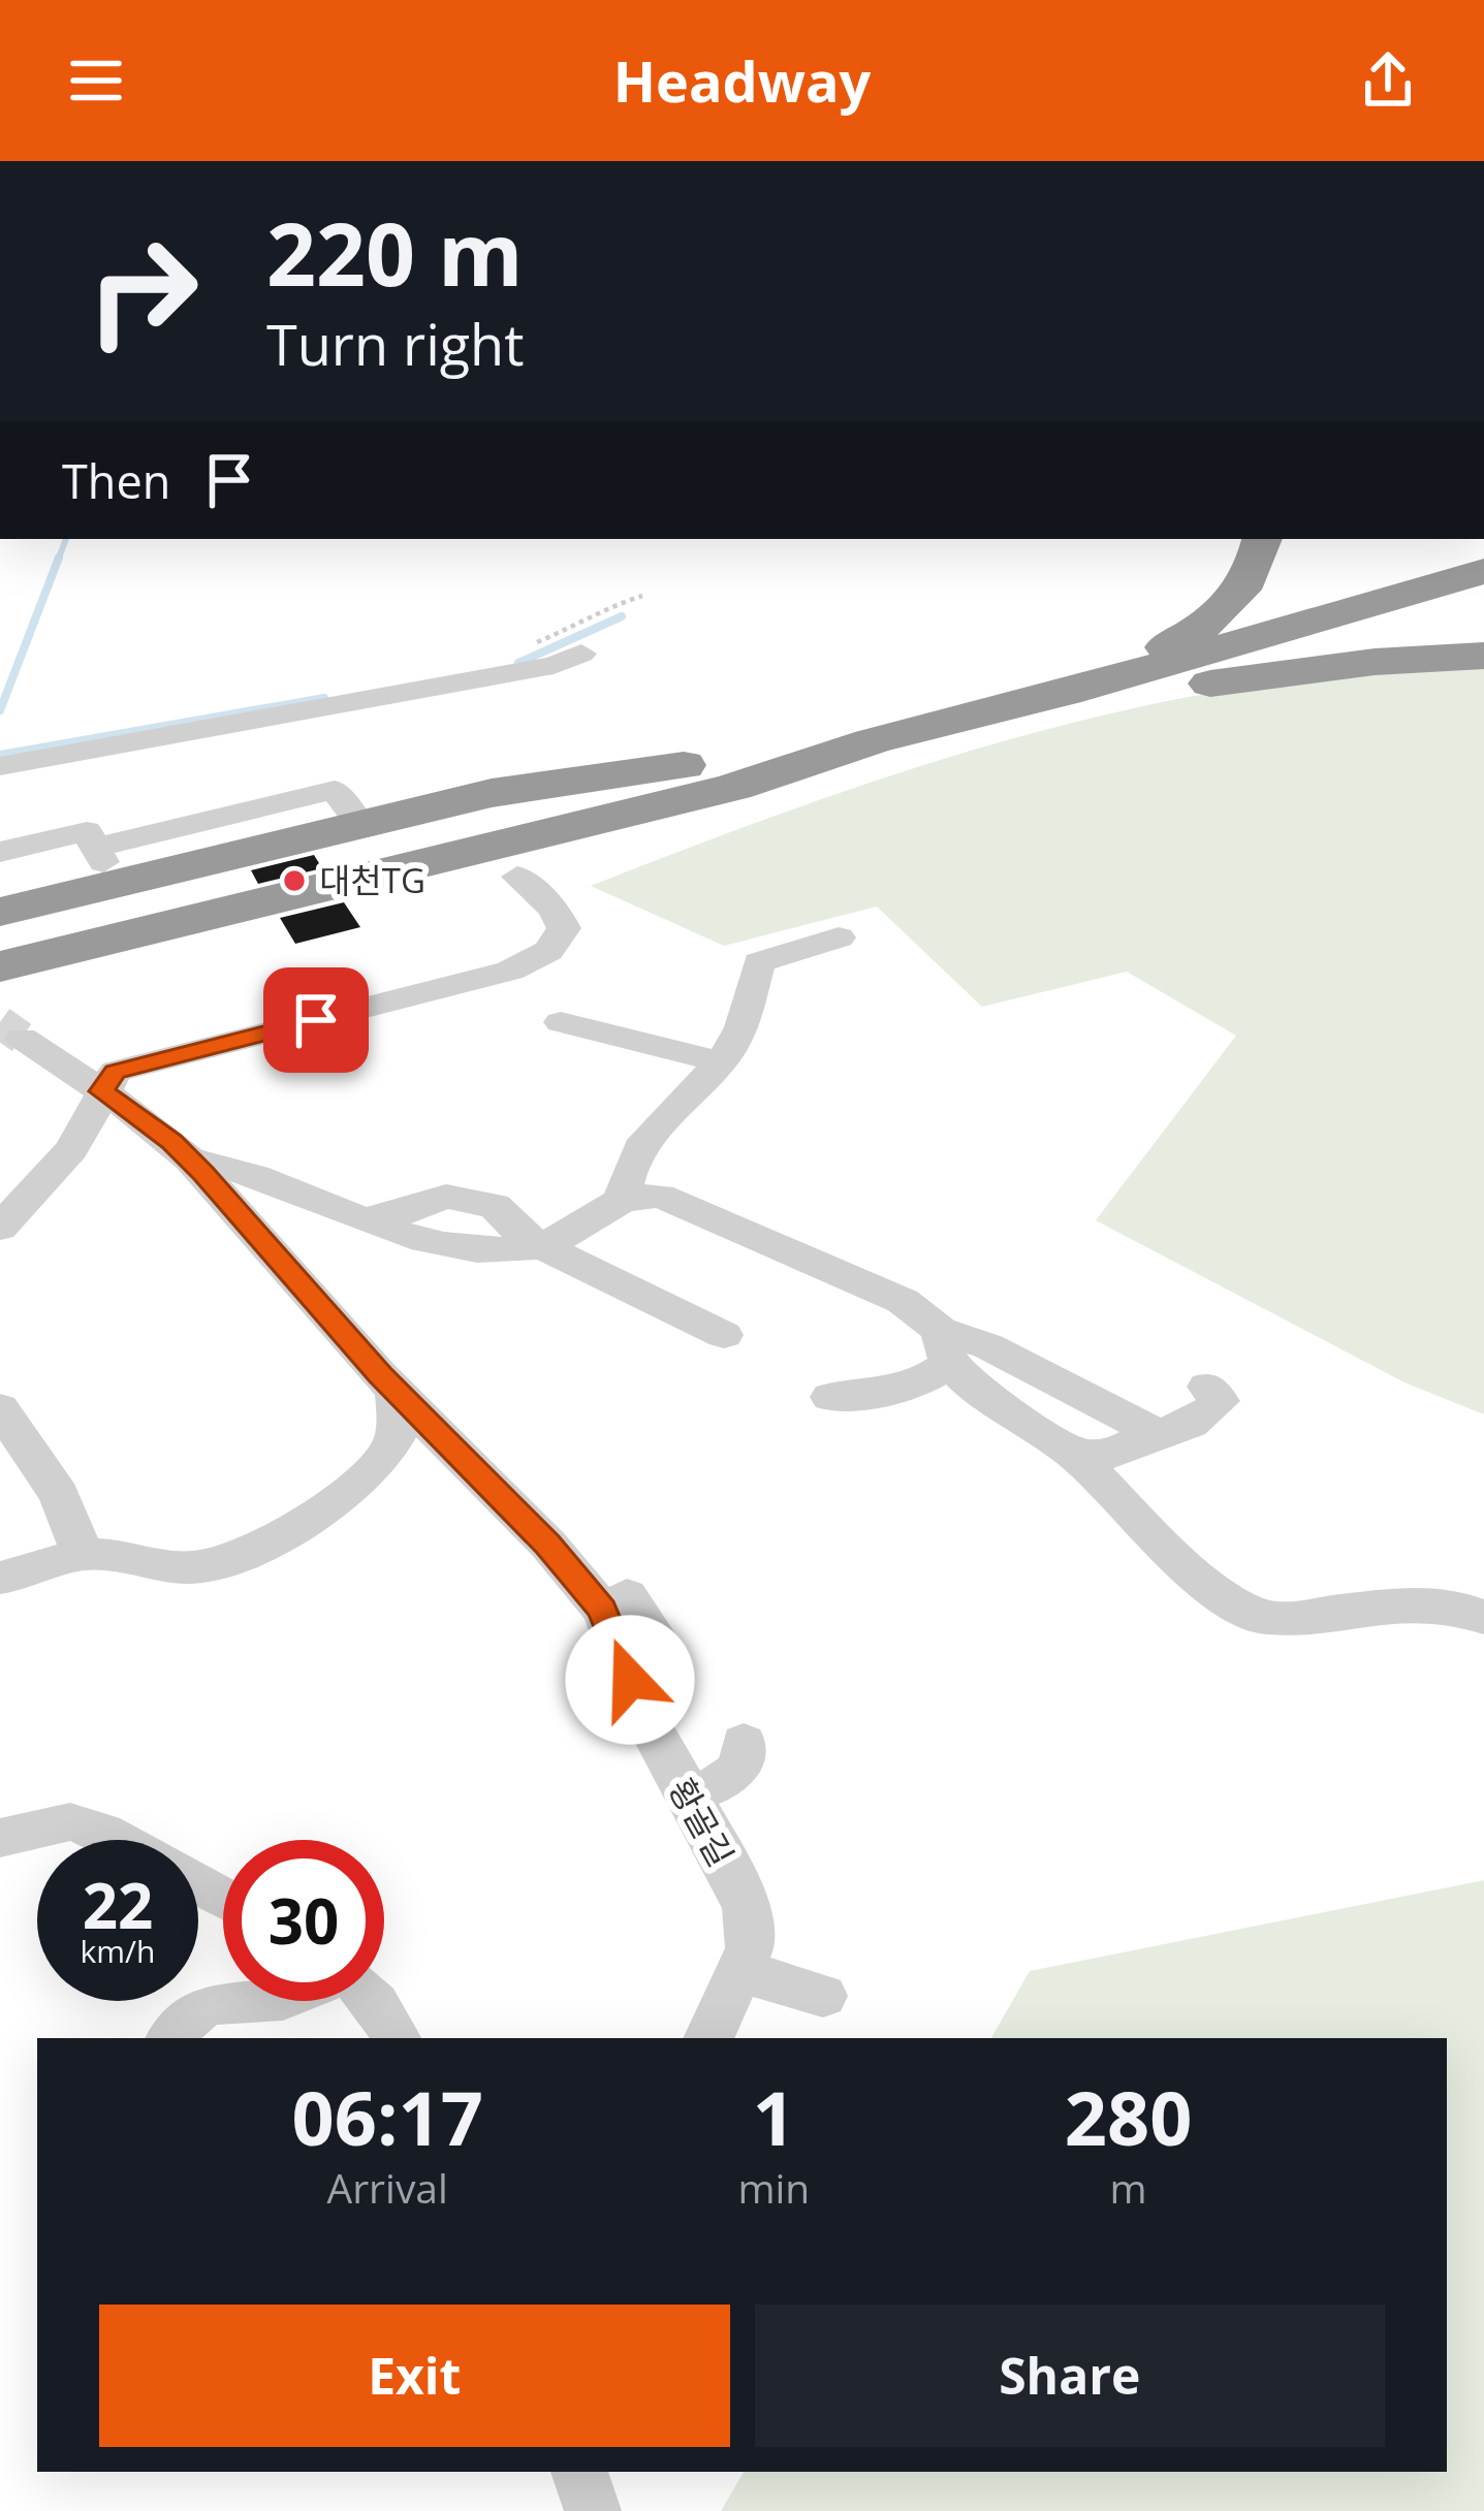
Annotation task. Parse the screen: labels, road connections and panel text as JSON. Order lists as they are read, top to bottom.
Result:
{
  "streets": {
    "street": ["황골길"]
  },
  "places": ["대천TG"],
  "page": {
    "header": "Headway",
    "turn": ["220 m", "Turn right"],
    "then": "Then",
    "speed": "22 km/h",
    "limit": "30",
    "eta": [
      "06:17",
      "Arrival",
      "1",
      "min",
      "280",
      "m"
    ],
    "buttons": ["Exit", "Share"]
  }
}
